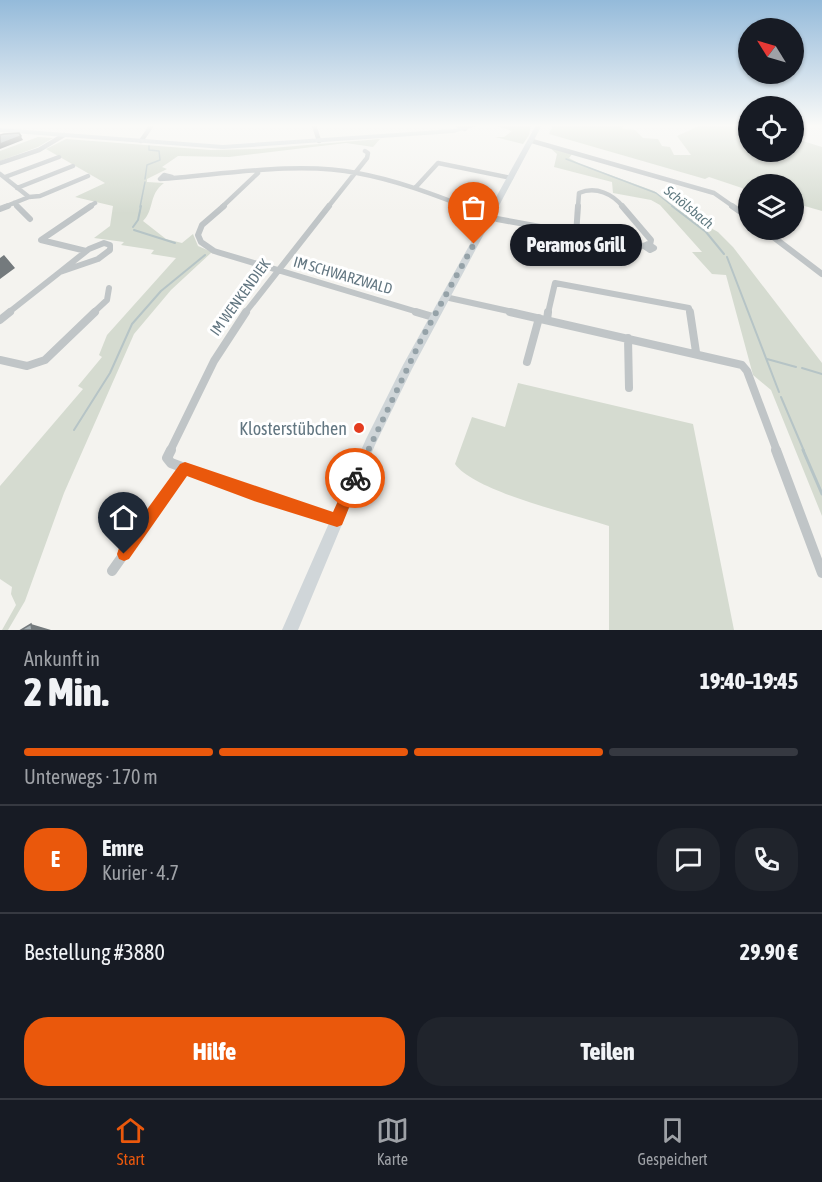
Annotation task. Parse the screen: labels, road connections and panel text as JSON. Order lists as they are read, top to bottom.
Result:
{
  "streets": {
    "street": ["IM SCHWARZWALD", "IM WENKENDIEK"]
  },
  "crossings": [
    ["IM SCHWARZWALD", "IM WENKENDIEK"]
  ],
  "water": ["Schölsbach"],
  "places": ["Peramos Grill", "Klosterstübchen"],
  "north": "top left",
  "page": {
    "bubble": "Peramos Grill",
    "heading": ["2 Min.", "Ankunft in", "19:40–19:45"],
    "panel": [
      "Emre",
      "Kurier · 4.7",
      "Bestellung #3880",
      "29.90 €"
    ],
    "bar": "Unterwegs · 170 m",
    "round": "E",
    "buttons": ["Hilfe", "Teilen"],
    "tabs": ["Start", "Karte", "Gespeichert"]
  }
}
